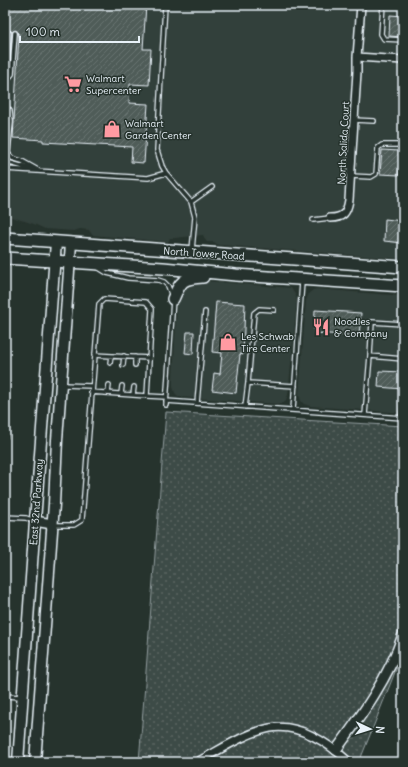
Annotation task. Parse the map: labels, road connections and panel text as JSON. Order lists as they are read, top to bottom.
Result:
{
  "streets": {
    "main road": ["North Tower Road", "East 32nd Parkway"],
    "street": ["North Salida Court"]
  },
  "crossings": [
    ["North Tower Road", "East 32nd Parkway"]
  ],
  "places": {
    "supermarket": ["Walmart Supercenter"],
    "shop": ["Walmart Garden Center", "Les Schwab Tire Center"],
    "restaurant": ["Noodles & Company"]
  },
  "scale_bar": "100 m",
  "north": "right"
}
